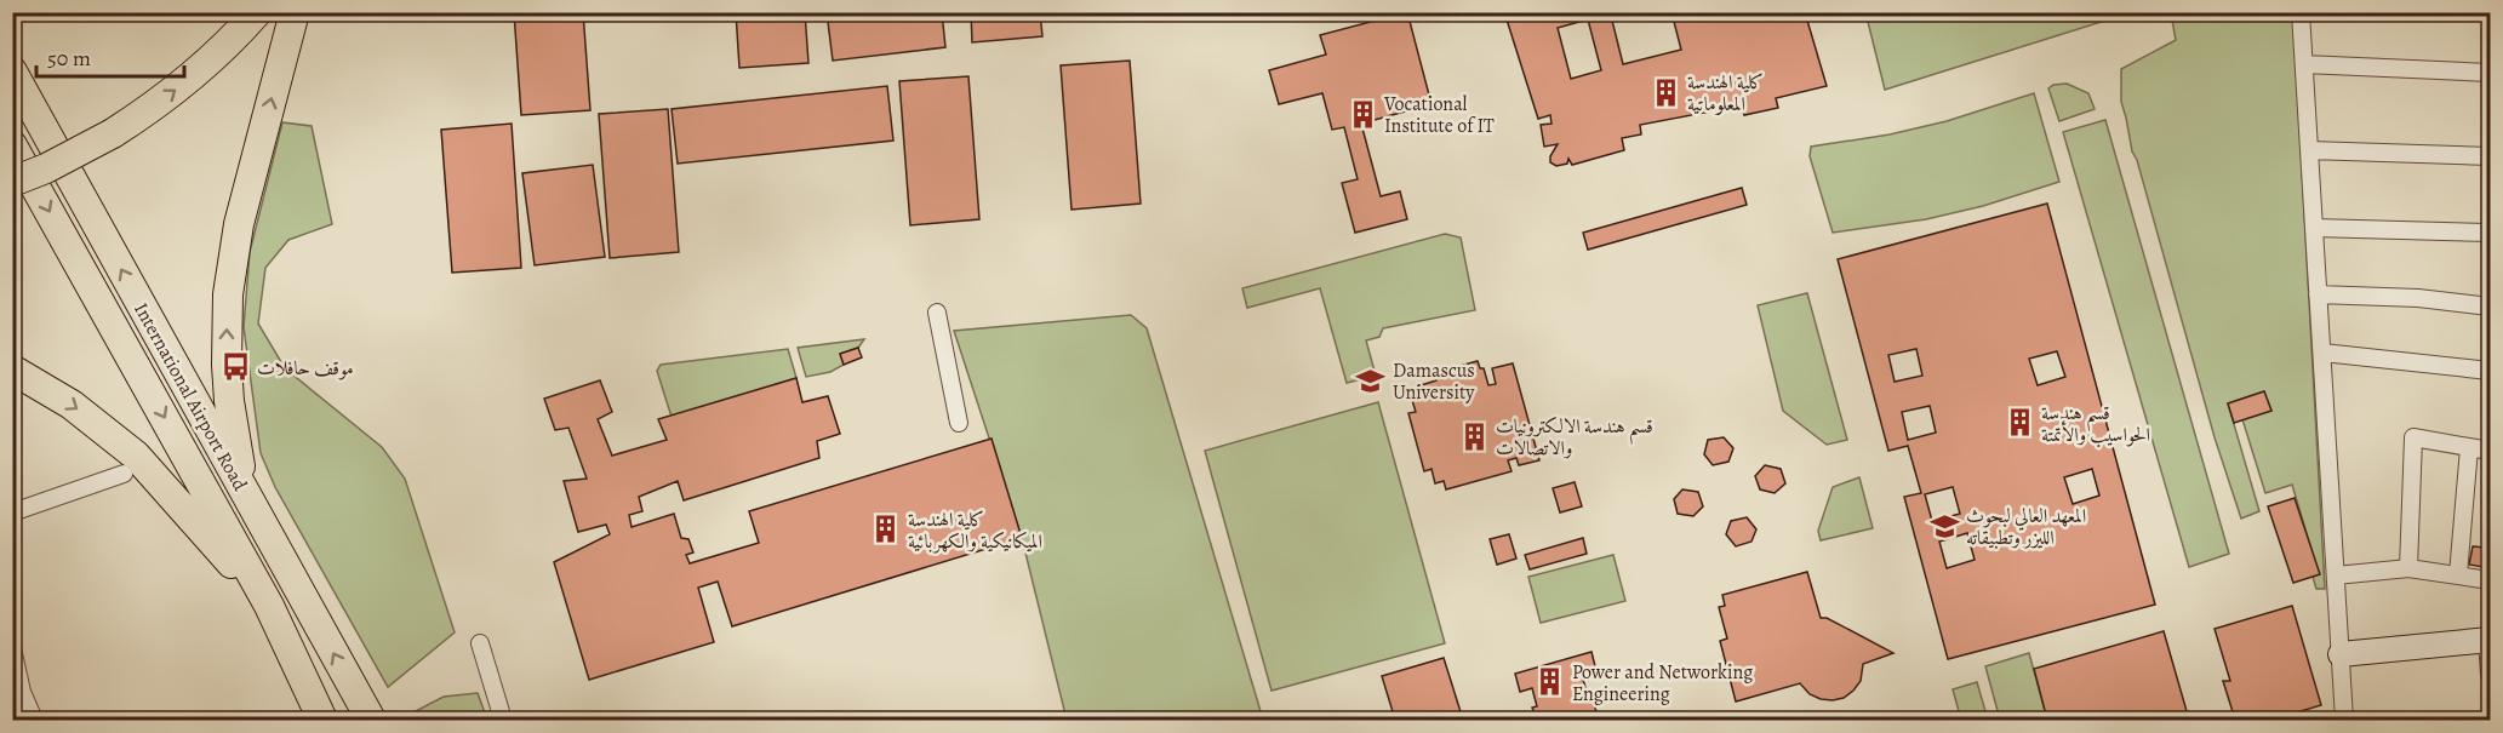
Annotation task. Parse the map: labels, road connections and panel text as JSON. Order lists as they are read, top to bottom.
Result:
{
  "streets": {
    "highway": ["International Airport Road"]
  },
  "places": {
    "building": [
      "كلية الهندسة المعلوماتية",
      "Vocational Institute of IT",
      "قسم هندسة الحواسيب والأتمتة",
      "قسم هندسة الالكترونيات والاتصالات",
      "كلية الهندسة الميكانيكية والكهربائية",
      "Power and Networking Engineering"
    ],
    "bus stop": ["موقف حافلات"],
    "school or university": ["Damascus University", "المعهد العالي لبحوث الليزر وتطبيقاته"]
  },
  "scale_bar": "50 m"
}
